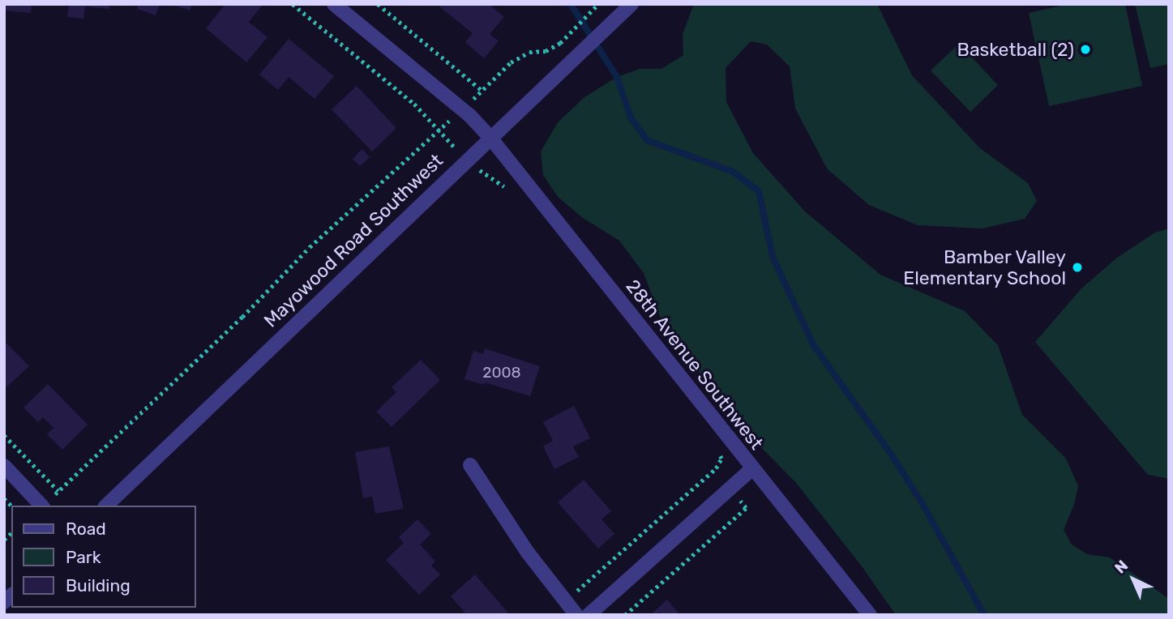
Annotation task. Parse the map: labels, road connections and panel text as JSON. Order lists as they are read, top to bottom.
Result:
{
  "streets": {
    "street": ["Mayowood Road Southwest", "28th Avenue Southwest"]
  },
  "crossings": [
    ["Mayowood Road Southwest", "28th Avenue Southwest"]
  ],
  "places": ["Basketball (2)", "Bamber Valley Elementary School"],
  "house_numbers": ["2008"],
  "legend": ["Road", "Park", "Building"],
  "north": "top left"
}
